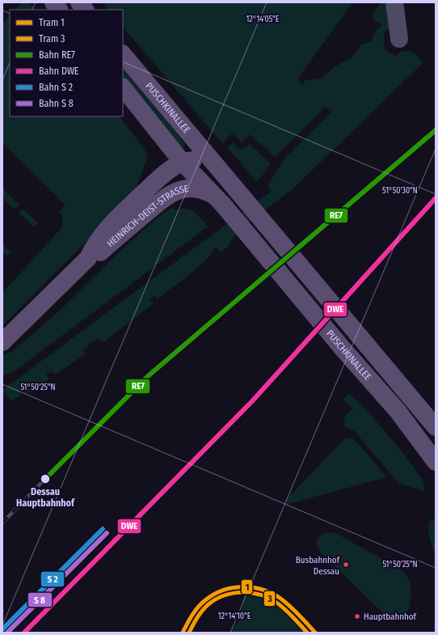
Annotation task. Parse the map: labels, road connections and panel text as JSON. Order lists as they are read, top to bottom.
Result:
{
  "streets": {
    "main road": ["PUSCHKINALLEE", "HEINRICH-DEIST-STRASSE"]
  },
  "crossings": [
    ["PUSCHKINALLEE", "HEINRICH-DEIST-STRASSE"]
  ],
  "places": ["Dessau Hauptbahnhof", "Busbahnhof Dessau", "Hauptbahnhof"],
  "lines": [
    "rail line RE7",
    "rail line DWE",
    "tram line 1",
    "tram line 3"
  ],
  "legend": [
    "Tram 1",
    "Tram 3",
    "Bahn RE7",
    "Bahn DWE",
    "Bahn S 2",
    "Bahn S 8"
  ],
  "coordinates": [
    "12°14'05\"E",
    "51°50'30\"N",
    "51°50'25\"N",
    "12°14'10\"E"
  ]
}
